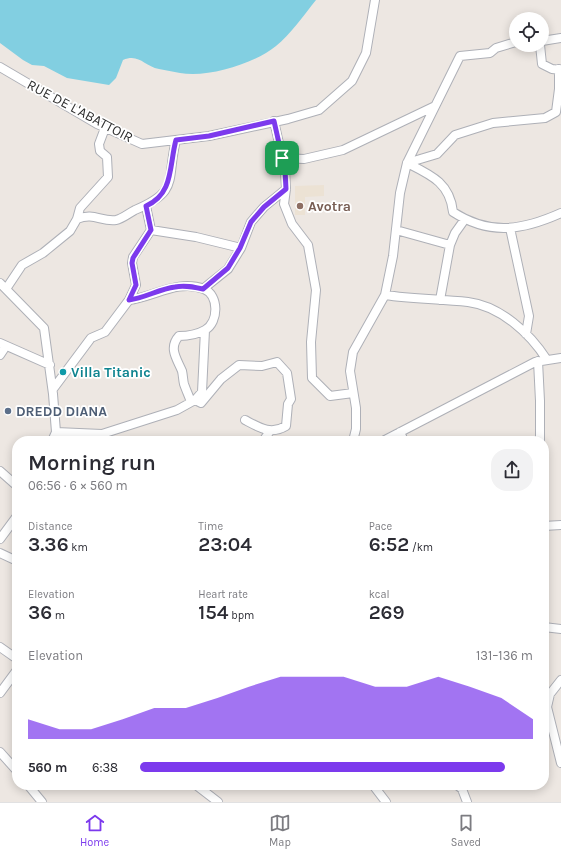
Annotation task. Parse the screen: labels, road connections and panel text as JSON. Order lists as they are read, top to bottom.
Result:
{
  "streets": {
    "street": ["RUE DE L'ABATTOIR"]
  },
  "places": ["Avotra", "Villa Titanic", "DREDD DIANA"],
  "page": {
    "heading": ["Morning run", "06:56 · 6 × 560 m"],
    "stats": [
      ["Distance", "3.36 km"],
      ["Time", "23:04"],
      ["Pace", "6:52 /km"],
      ["Elevation", "36 m"],
      ["Heart rate", "154 bpm"],
      ["kcal", "269"]
    ],
    "chart": ["Elevation", "131–136 m"],
    "list": [
      {
        "name": "560 m",
        "note": "6:38"
      }
    ],
    "tabs": ["Home", "Map", "Saved"]
  }
}
